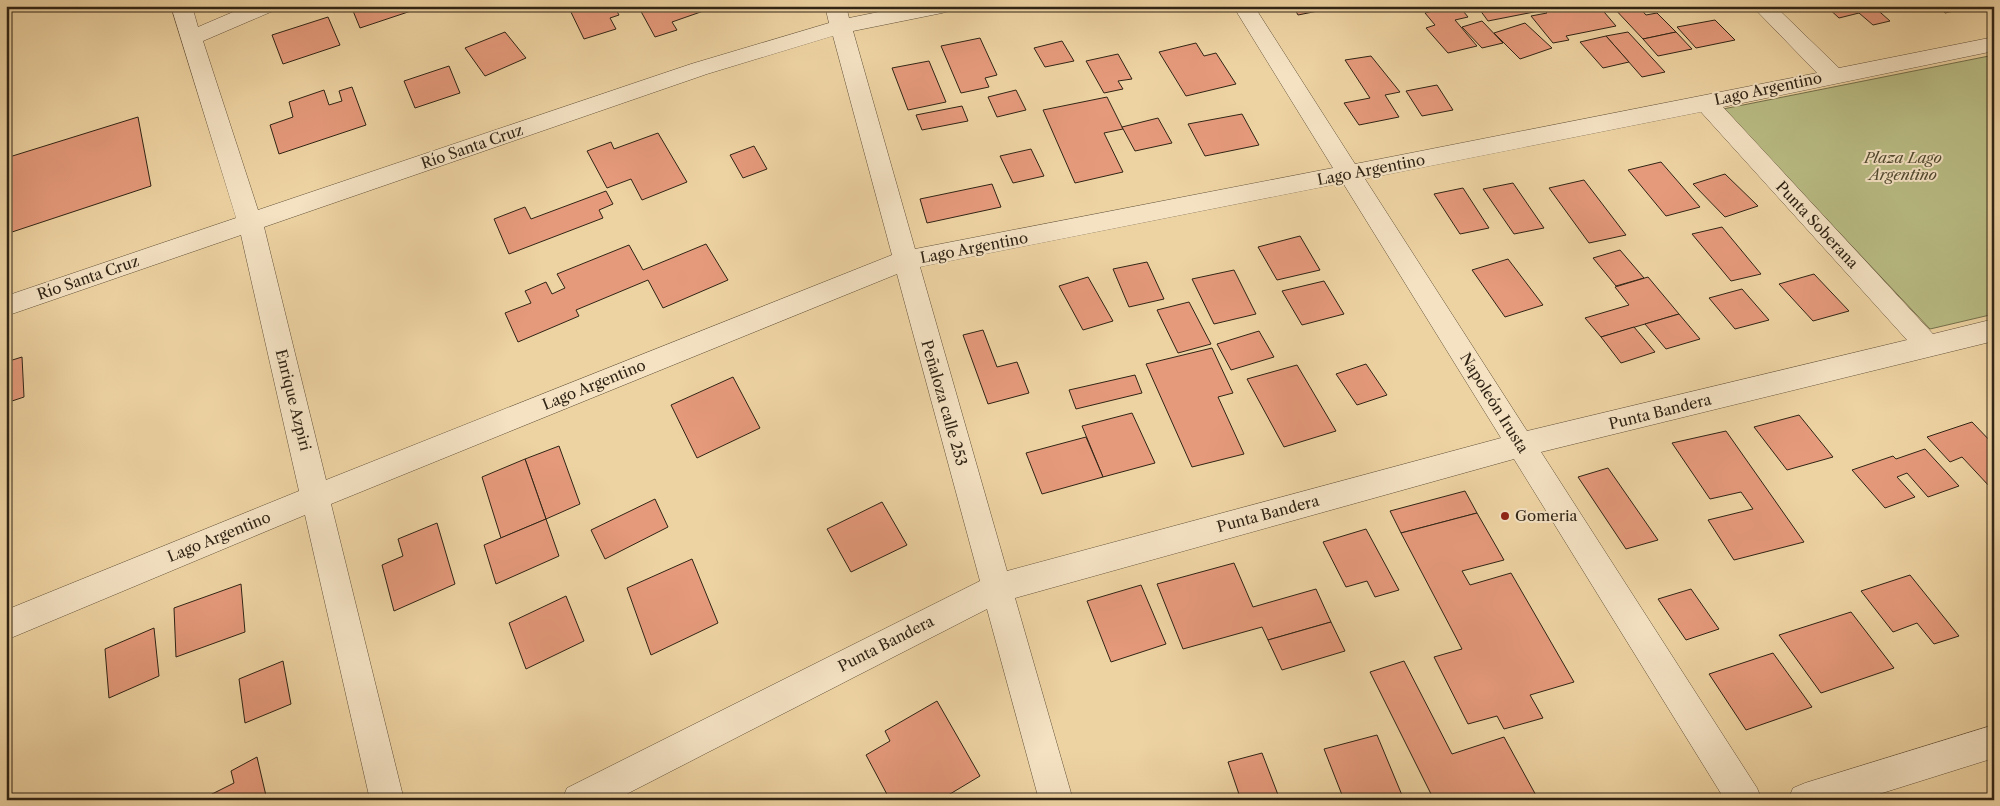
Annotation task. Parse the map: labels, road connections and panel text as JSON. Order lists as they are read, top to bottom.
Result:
{
  "streets": {
    "street": [
      "Lago Argentino",
      "Río Santa Cruz",
      "Punta Soberana",
      "Enrique Azpiri",
      "Peñaloza calle 253",
      "Napoleón Irusta",
      "Punta Bandera"
    ]
  },
  "crossings": [
    ["Lago Argentino", "Punta Soberana"],
    ["Lago Argentino", "Enrique Azpiri"],
    ["Lago Argentino", "Peñaloza calle 253"],
    ["Lago Argentino", "Napoleón Irusta"],
    ["Río Santa Cruz", "Enrique Azpiri"],
    ["Río Santa Cruz", "Peñaloza calle 253"],
    ["Punta Soberana", "Punta Bandera"],
    ["Peñaloza calle 253", "Punta Bandera"],
    ["Napoleón Irusta", "Punta Bandera"]
  ],
  "parks": ["Plaza Lago Argentino"],
  "places": ["Gomeria"]
}
